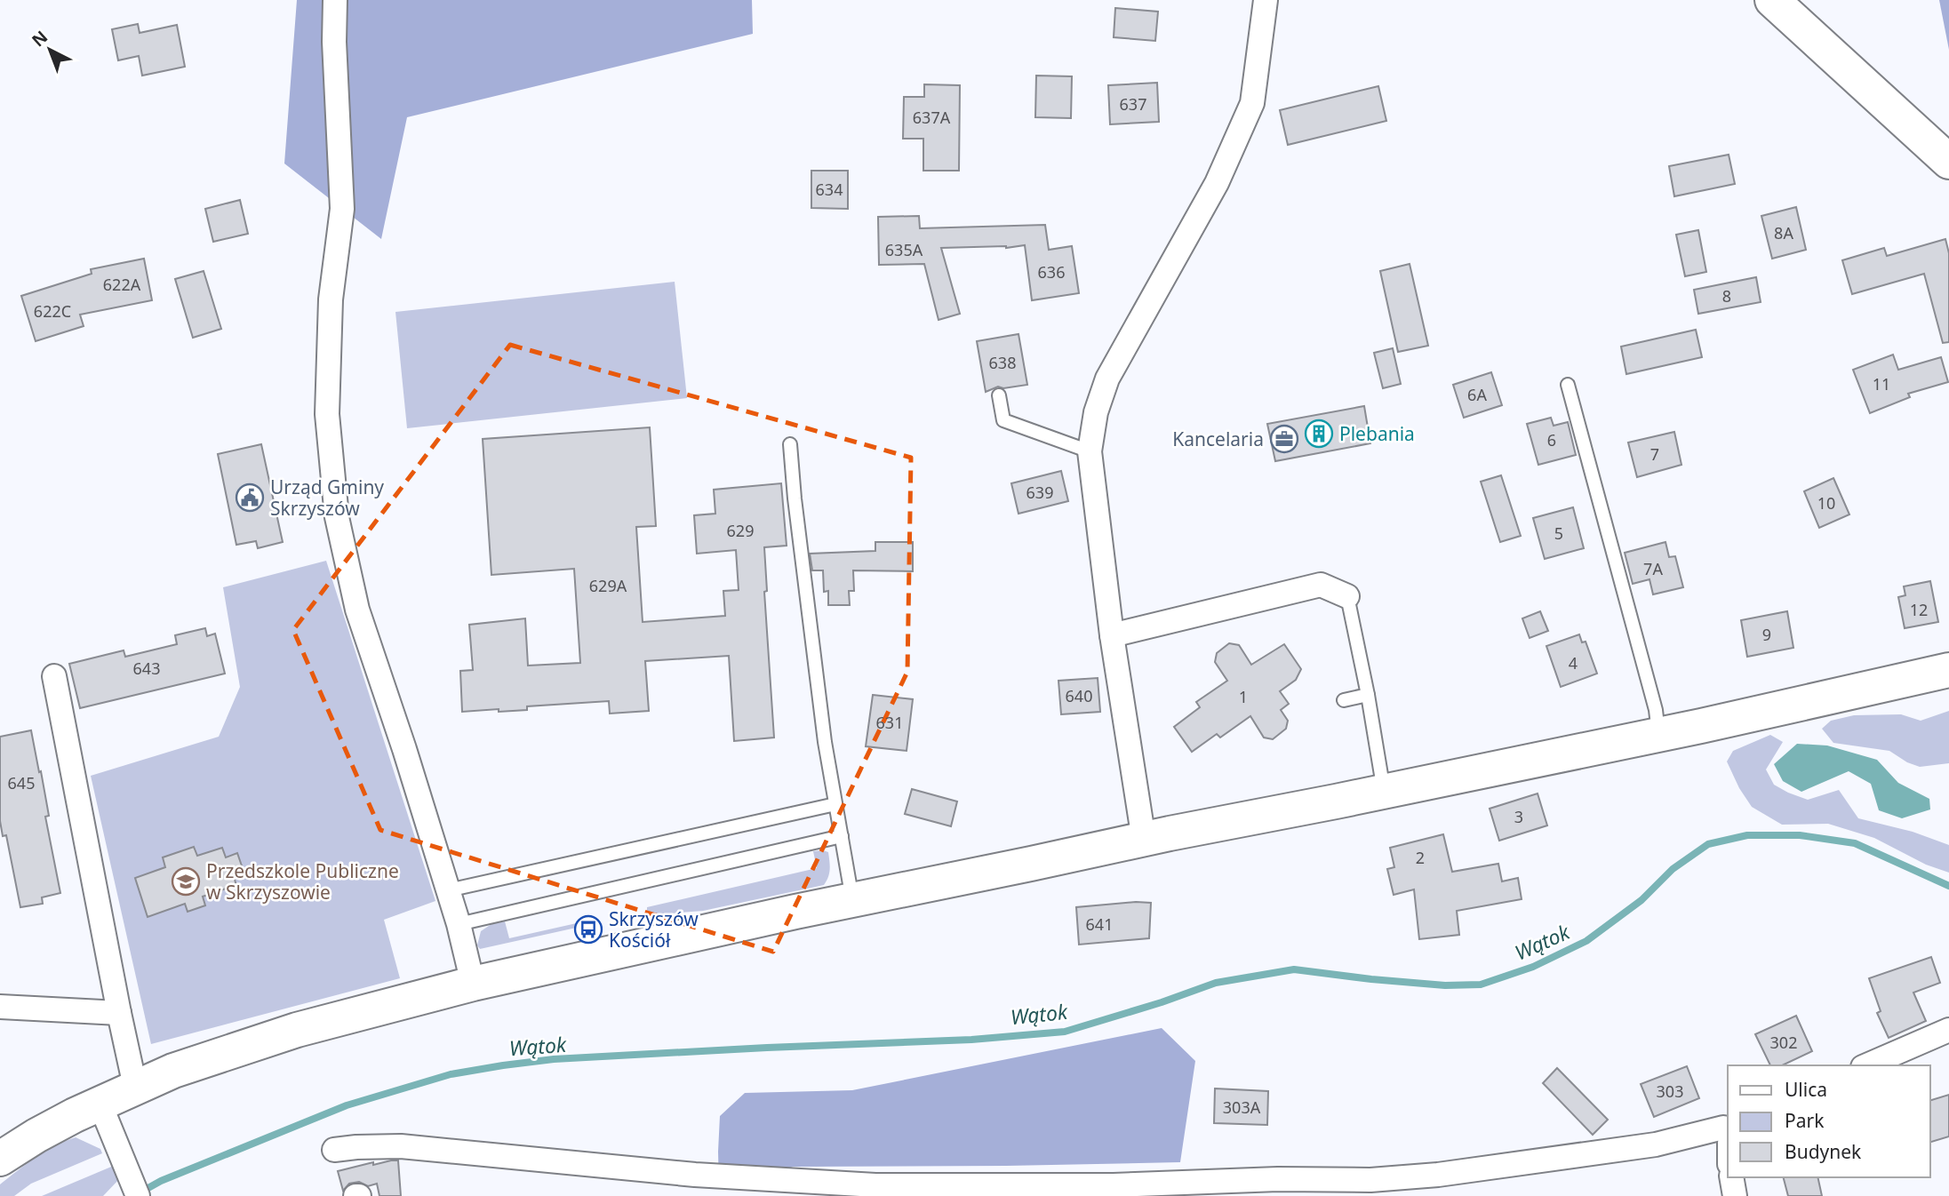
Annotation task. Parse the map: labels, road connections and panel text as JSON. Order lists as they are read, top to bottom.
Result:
{
  "water": ["Wątok"],
  "places": {
    "building": ["Plebania"],
    "office": ["Kancelaria"],
    "public building": ["Urząd Gminy Skrzyszów"],
    "school or university": ["Przedszkole Publiczne w Skrzyszowie"],
    "bus stop": ["Skrzyszów Kościół"]
  },
  "house_numbers": [
    "637",
    "637A",
    "634",
    "8A",
    "635A",
    "636",
    "622A",
    "8",
    "622C",
    "638",
    "11",
    "6A",
    "6",
    "7",
    "639",
    "10",
    "629",
    "5",
    "7A",
    "629A",
    "12",
    "9",
    "4",
    "643",
    "640",
    "1",
    "631",
    "645",
    "3",
    "2",
    "641",
    "302",
    "303",
    "303A"
  ],
  "legend": ["Ulica", "Park", "Budynek"],
  "north": "top left"
}
